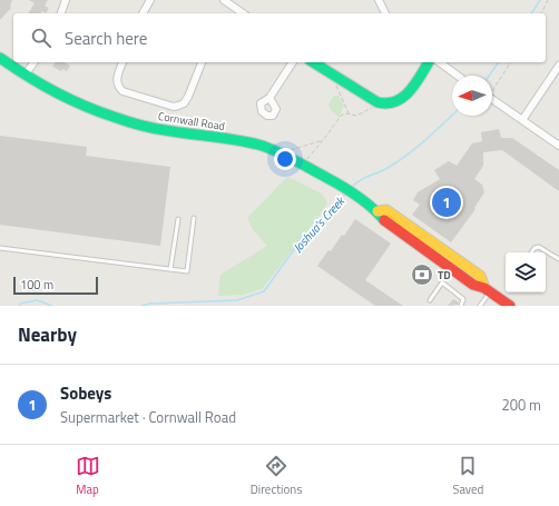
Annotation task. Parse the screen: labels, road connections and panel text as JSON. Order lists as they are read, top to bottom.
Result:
{
  "streets": {
    "main road": ["Cornwall Road"]
  },
  "water": ["Joshua's Creek"],
  "places": {
    "bank": ["TD"]
  },
  "scale_bar": "100 m",
  "north": "left",
  "page": {
    "search": "Search here",
    "pins": "1",
    "scale": "100 m",
    "heading": "Nearby",
    "list": [
      {
        "mark": "1",
        "name": "Sobeys",
        "note": "Supermarket · Cornwall Road",
        "value": "200 m"
      }
    ],
    "nav": ["Map", "Directions", "Saved"]
  }
}
